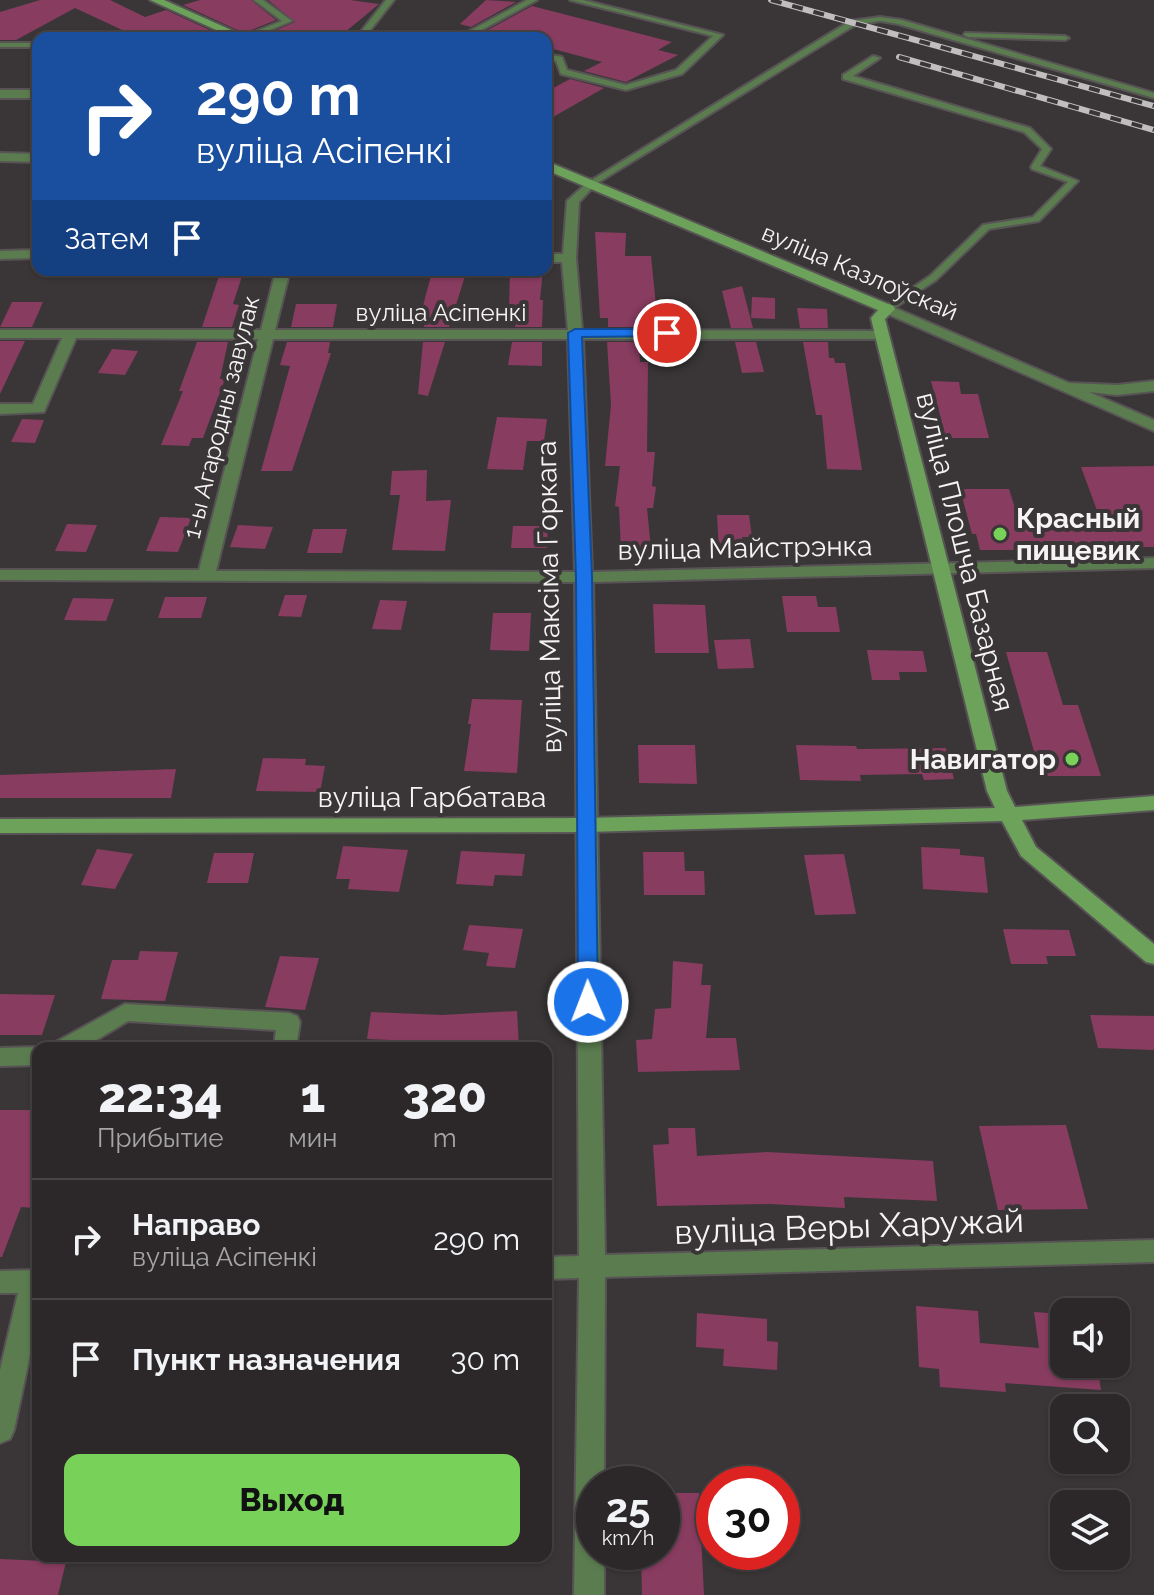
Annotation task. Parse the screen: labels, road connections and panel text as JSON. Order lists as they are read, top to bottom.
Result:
{
  "streets": {
    "street": [
      "вуліца Казлоўскай",
      "вуліца Асіпенкі",
      "1-ы Агародны завулак",
      "вуліца Майстрэнка",
      "вуліца Плошча Базарная",
      "вуліца Максіма Горкага",
      "вуліца Гарбатава",
      "вуліца Веры Харужай"
    ]
  },
  "crossings": [
    ["вуліца Казлоўскай", "вуліца Максіма Горкага"],
    ["вуліца Асіпенкі", "1-ы Агародны завулак"],
    ["вуліца Асіпенкі", "вуліца Плошча Базарная"],
    ["вуліца Асіпенкі", "вуліца Максіма Горкага"],
    ["1-ы Агародны завулак", "вуліца Майстрэнка"],
    ["вуліца Майстрэнка", "вуліца Плошча Базарная"],
    ["вуліца Майстрэнка", "вуліца Максіма Горкага"],
    ["вуліца Плошча Базарная", "вуліца Гарбатава"],
    ["вуліца Максіма Горкага", "вуліца Гарбатава"],
    ["вуліца Максіма Горкага", "вуліца Веры Харужай"]
  ],
  "places": ["Красный пищевик", "Навигатор"],
  "page": {
    "turn": ["290 m", "вуліца Асіпенкі"],
    "then": "Затем",
    "eta": [
      "22:34",
      "Прибытие",
      "1",
      "мин",
      "320",
      "m"
    ],
    "list": [
      {
        "name": "Направо",
        "note": "вуліца Асіпенкі",
        "value": "290 m"
      },
      {
        "name": "Пункт назначения",
        "value": "30 m"
      }
    ],
    "buttons": "Выход",
    "speed": "25 km/h",
    "limit": "30"
  }
}
